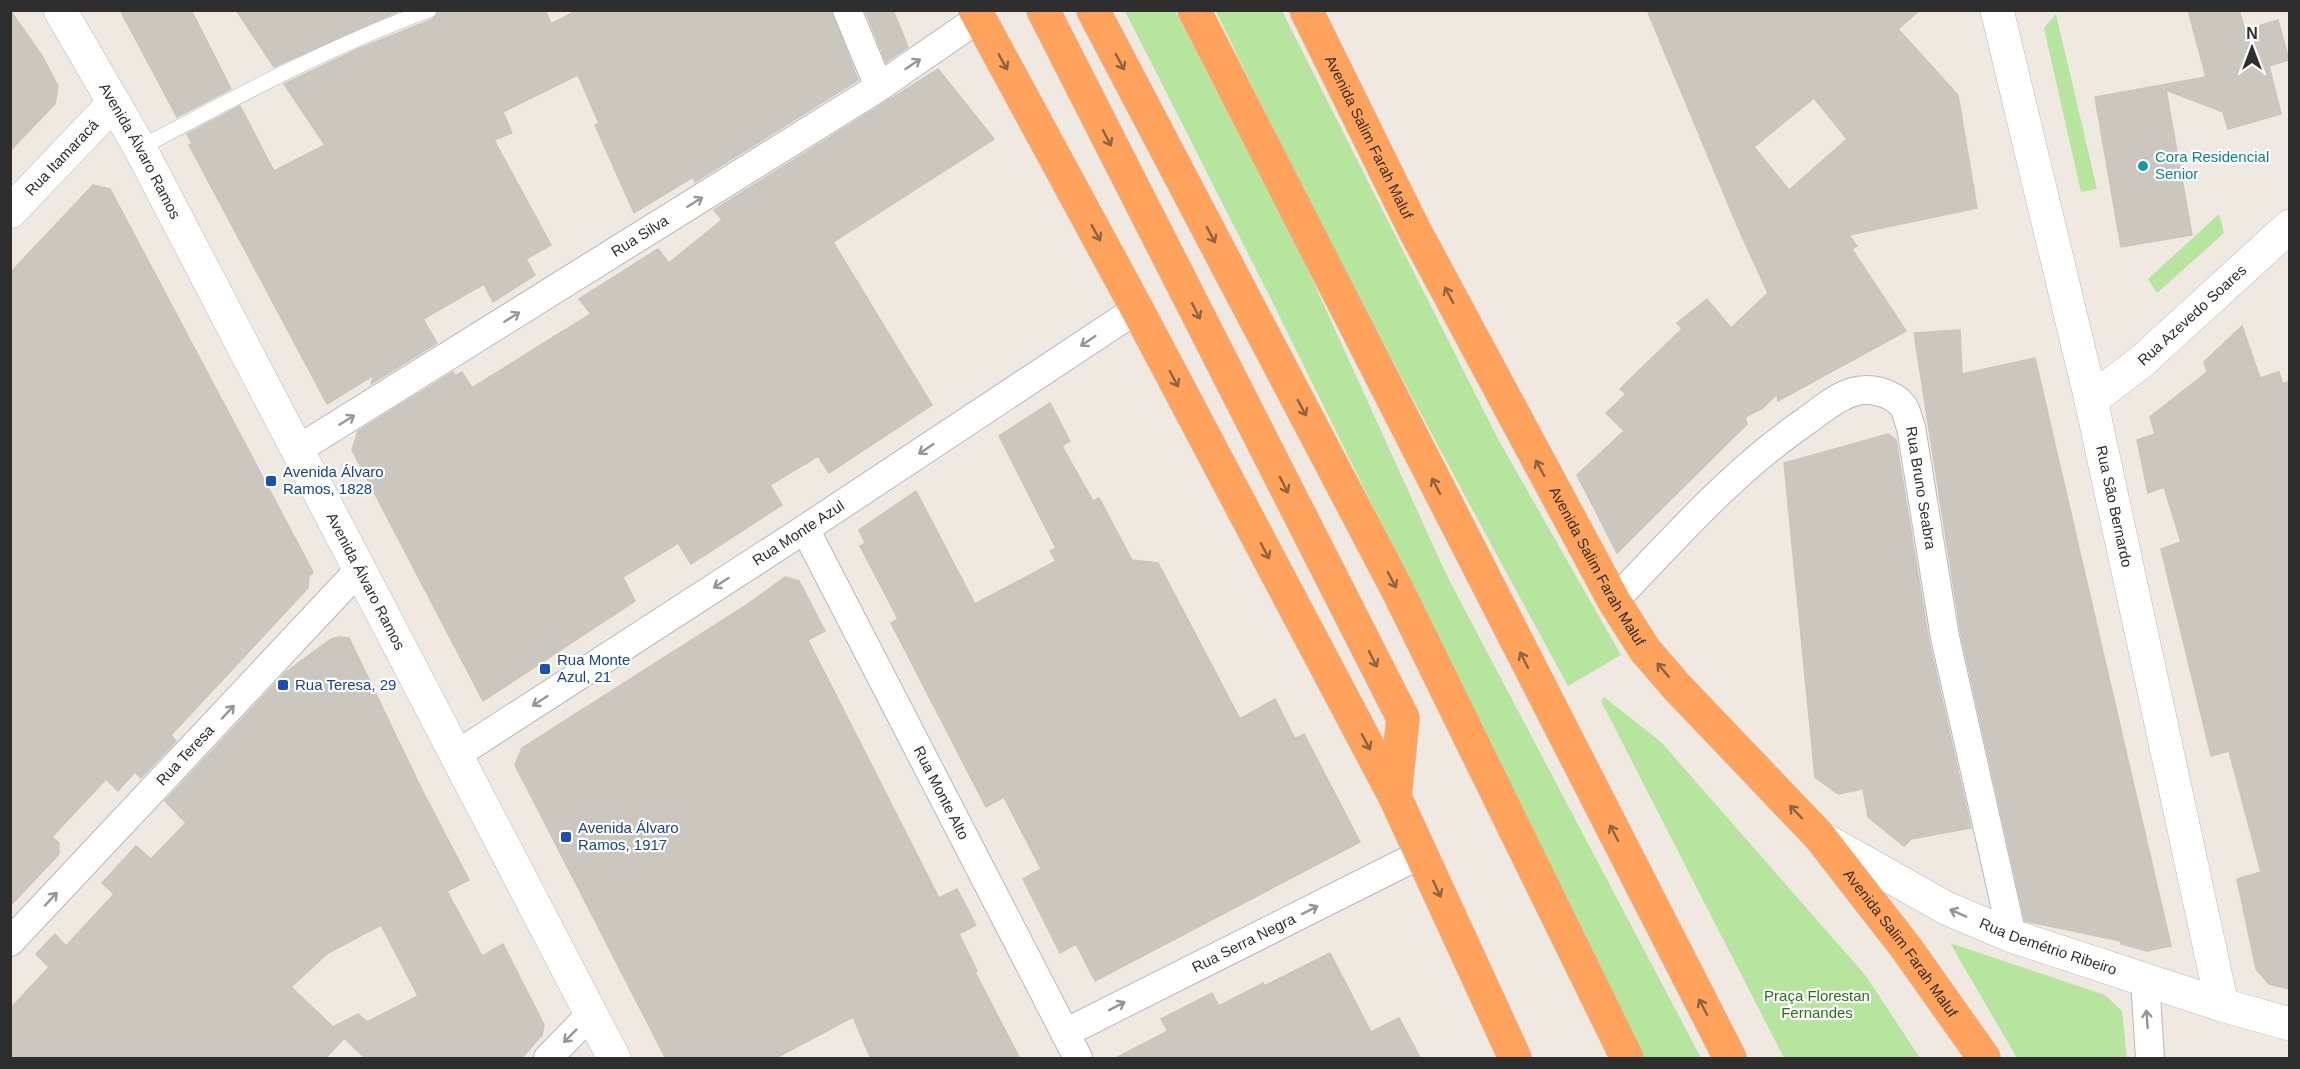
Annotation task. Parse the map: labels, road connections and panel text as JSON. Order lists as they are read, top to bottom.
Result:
{
  "streets": {
    "highway": ["Avenida Salim Farah Maluf"],
    "main road": [
      "Avenida Álvaro Ramos",
      "Rua Itamaracá",
      "Rua Azevedo Soares",
      "Rua São Bernardo",
      "Rua Demétrio Ribeiro"
    ],
    "street": [
      "Rua Silva",
      "Rua Bruno Seabra",
      "Rua Monte Azul",
      "Rua Teresa",
      "Rua Monte Alto",
      "Rua Serra Negra"
    ]
  },
  "crossings": [
    ["Avenida Salim Farah Maluf", "Rua Bruno Seabra"],
    ["Avenida Salim Farah Maluf", "Rua Demétrio Ribeiro"],
    ["Avenida Álvaro Ramos", "Rua Itamaracá"],
    ["Avenida Álvaro Ramos", "Rua Silva"],
    ["Avenida Álvaro Ramos", "Rua Monte Azul"],
    ["Avenida Álvaro Ramos", "Rua Teresa"],
    ["Rua Azevedo Soares", "Rua São Bernardo"],
    ["Rua Bruno Seabra", "Rua Demétrio Ribeiro"],
    ["Rua São Bernardo", "Rua Demétrio Ribeiro"],
    ["Rua Monte Azul", "Rua Monte Alto"],
    ["Rua Monte Alto", "Rua Serra Negra"]
  ],
  "one_way": [
    "Rua Silva",
    "Rua Monte Azul",
    "Rua Teresa",
    "Rua Serra Negra",
    "Rua Demétrio Ribeiro"
  ],
  "parks": ["Praça Florestan Fernandes"],
  "places": {
    "other": ["Cora Residencial Senior"],
    "transit": [
      "Avenida Álvaro Ramos, 1828",
      "Rua Monte Azul, 21",
      "Rua Teresa, 29",
      "Avenida Álvaro Ramos, 1917"
    ]
  },
  "north": "top"
}
